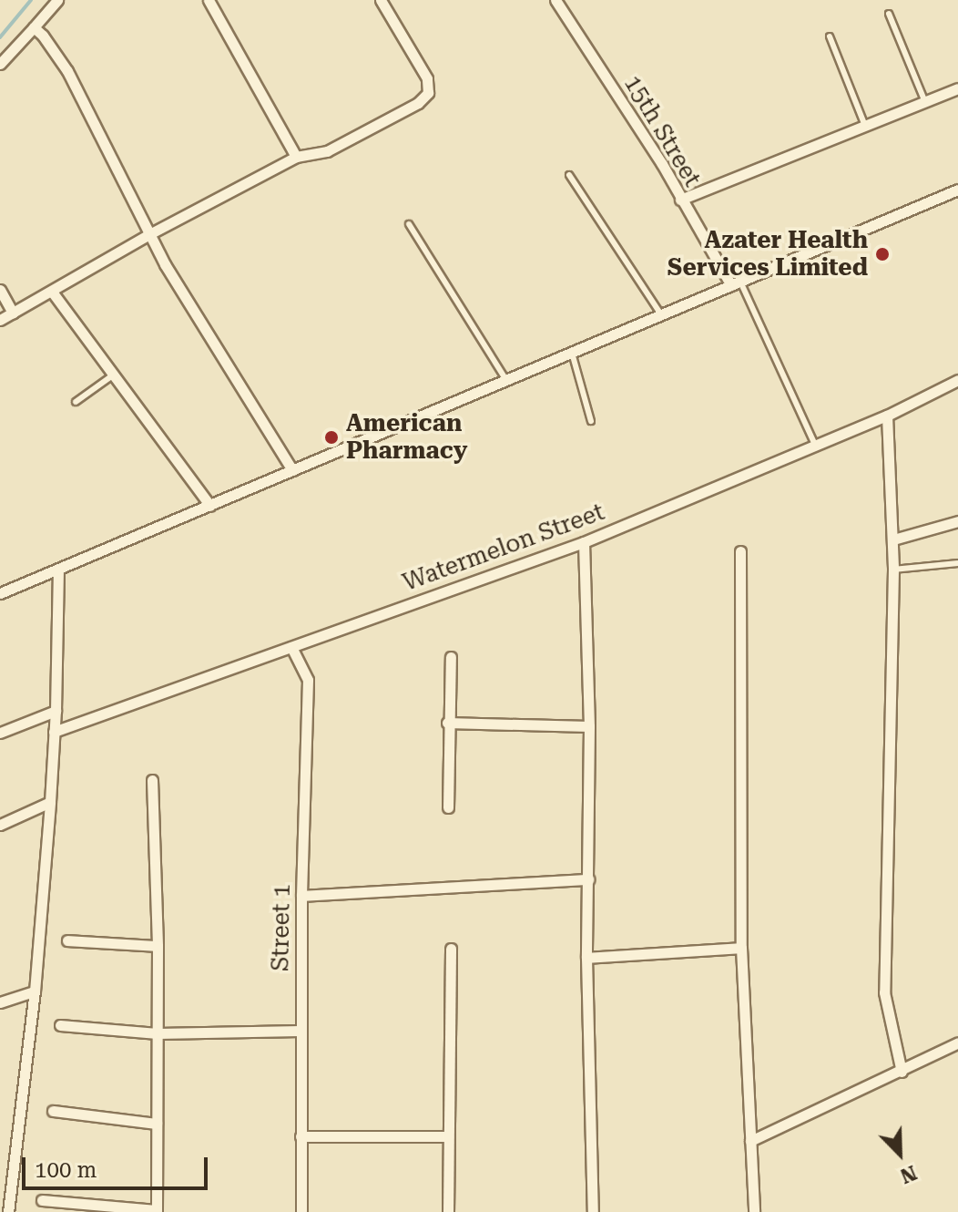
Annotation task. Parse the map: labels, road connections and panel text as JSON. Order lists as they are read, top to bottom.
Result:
{
  "streets": {
    "street": ["15th Street", "Watermelon Street", "Street 1"]
  },
  "crossings": [
    ["Watermelon Street", "Street 1"]
  ],
  "places": ["Azater Health Services Limited", "American Pharmacy"],
  "scale_bar": "100 m",
  "north": "bottom right"
}
